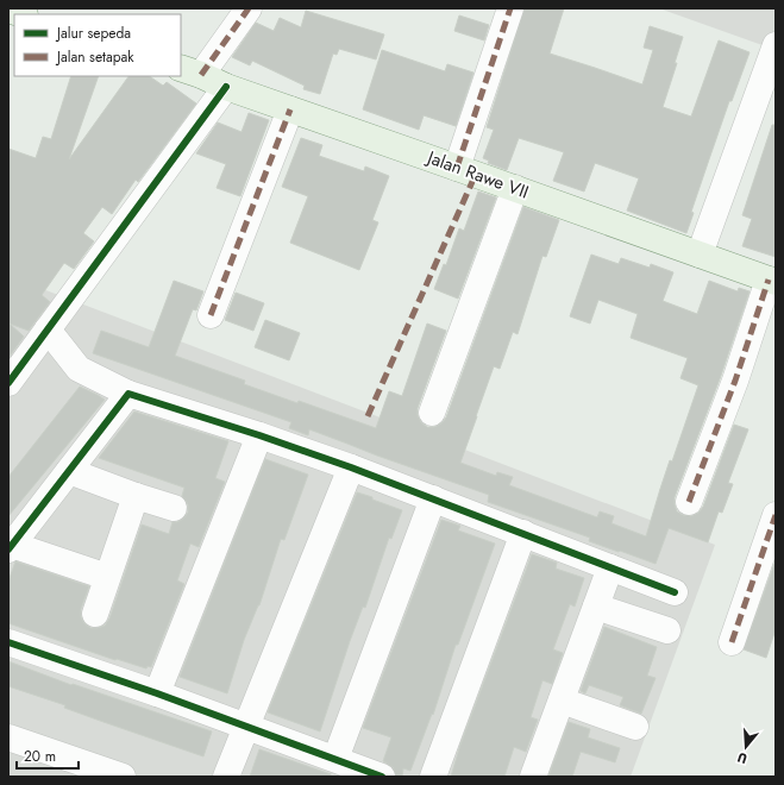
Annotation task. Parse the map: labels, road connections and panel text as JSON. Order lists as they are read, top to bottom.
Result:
{
  "streets": {
    "main road": ["Jalan Rawe VII"]
  },
  "legend": ["Jalur sepeda", "Jalan setapak"],
  "scale_bar": "20 m",
  "north": "bottom"
}
